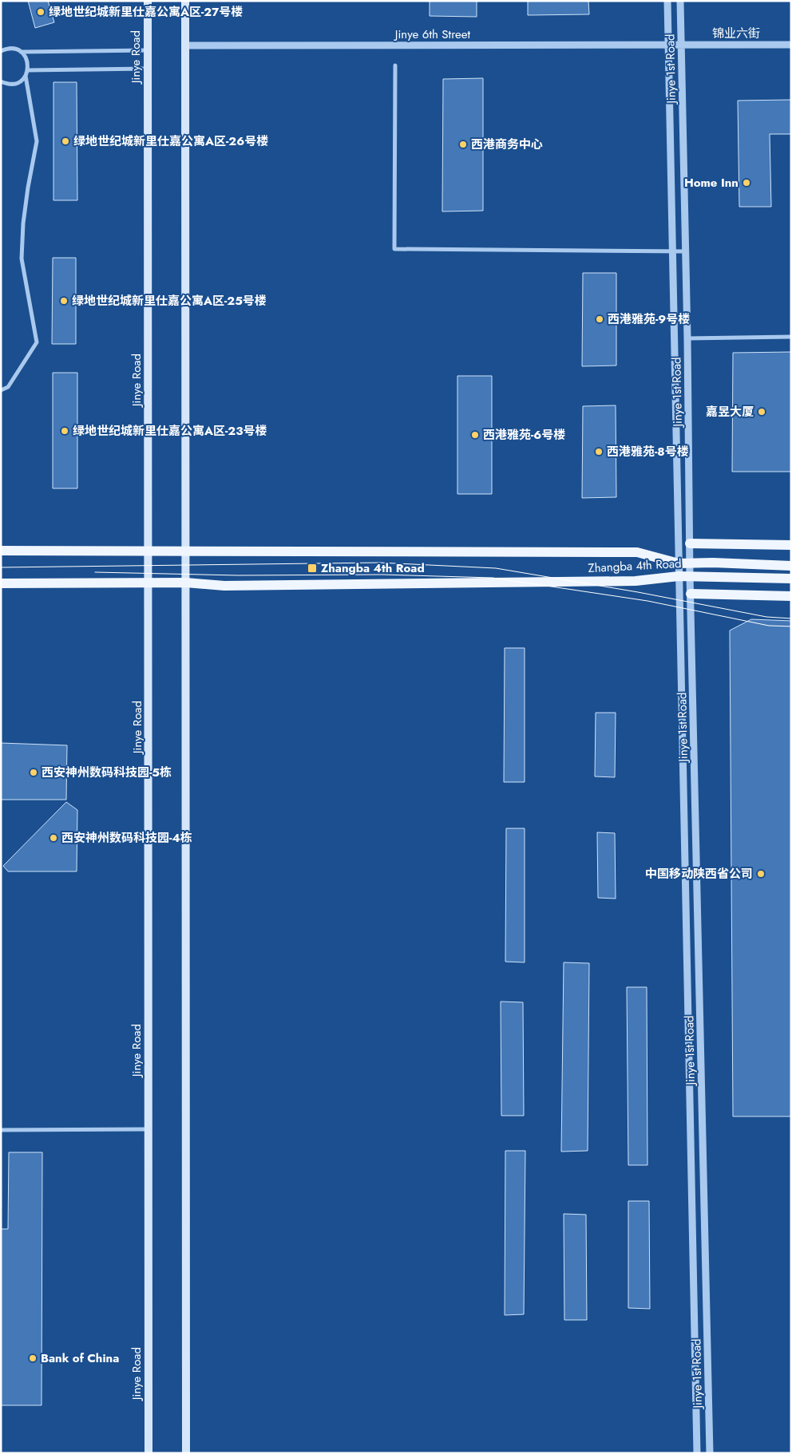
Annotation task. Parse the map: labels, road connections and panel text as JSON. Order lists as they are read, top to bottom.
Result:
{
  "streets": {
    "main road": ["Jinye Road", "Zhangba 4th Road"],
    "street": ["锦业六街", "Jinye 6th Street", "Jinye 1st Road"]
  },
  "crossings": [
    ["锦业六街", "Jinye 6th Street"],
    ["锦业六街", "Jinye 1st Road"],
    ["Jinye 6th Street", "Jinye 1st Road"],
    ["Jinye Road", "Zhangba 4th Road"],
    ["Jinye 1st Road", "Zhangba 4th Road"]
  ],
  "places": {
    "other": [
      "绿地世纪城新里仕嘉公寓A区-27号楼",
      "绿地世纪城新里仕嘉公寓A区-26号楼",
      "西港商务中心",
      "Home Inn",
      "绿地世纪城新里仕嘉公寓A区-25号楼",
      "西港雅苑-9号楼",
      "嘉昱大厦",
      "绿地世纪城新里仕嘉公寓A区-23号楼",
      "西港雅苑-6号楼",
      "西港雅苑-8号楼",
      "西安神州数码科技园-5栋",
      "西安神州数码科技园-4栋",
      "中国移动陕西省公司",
      "Bank of China"
    ],
    "transit": ["Zhangba 4th Road"]
  }
}
